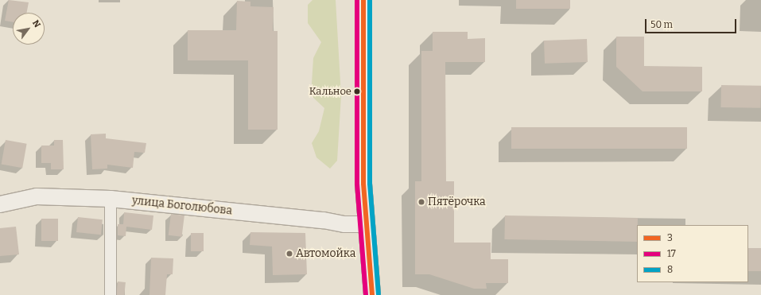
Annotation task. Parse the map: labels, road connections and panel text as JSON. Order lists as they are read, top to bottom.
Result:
{
  "streets": {
    "street": ["улица Боголюбова"]
  },
  "places": ["Кальное", "Пятёрочка", "Автомойка"],
  "lines": ["transit line 3", "transit line 17", "transit line 8"],
  "legend": ["3", "17", "8"],
  "scale_bar": "50 m",
  "north": "top right"
}
